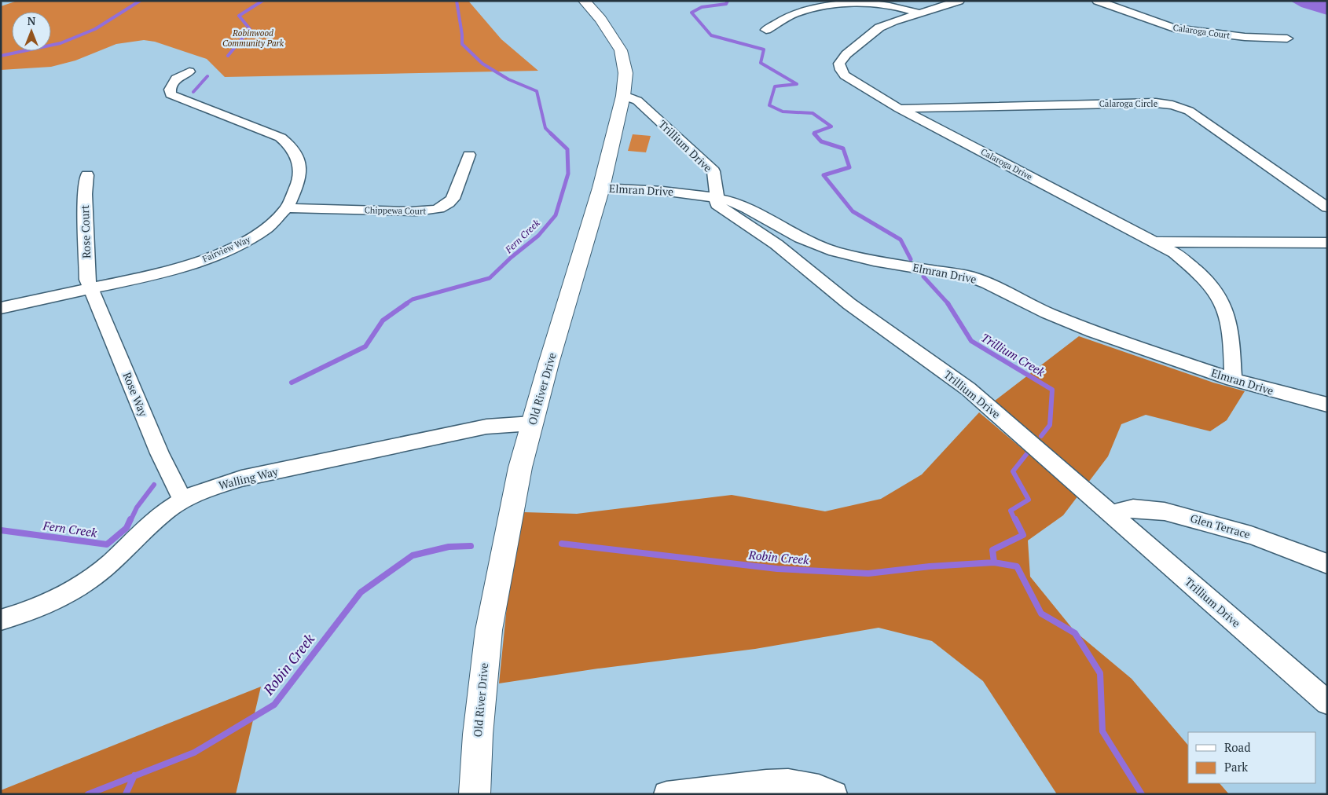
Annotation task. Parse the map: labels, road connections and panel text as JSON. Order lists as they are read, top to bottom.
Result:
{
  "streets": {
    "street": [
      "Calaroga Court",
      "Calaroga Circle",
      "Trillium Drive",
      "Calaroga Drive",
      "Elmran Drive",
      "Chippewa Court",
      "Rose Court",
      "Fairview Way",
      "Old River Drive",
      "Rose Way",
      "Walling Way",
      "Glen Terrace"
    ]
  },
  "crossings": [
    ["Calaroga Circle", "Calaroga Drive"],
    ["Trillium Drive", "Elmran Drive"],
    ["Trillium Drive", "Old River Drive"],
    ["Trillium Drive", "Glen Terrace"],
    ["Calaroga Drive", "Elmran Drive"],
    ["Elmran Drive", "Old River Drive"],
    ["Chippewa Court", "Fairview Way"],
    ["Rose Court", "Fairview Way"],
    ["Rose Court", "Rose Way"],
    ["Fairview Way", "Rose Way"],
    ["Old River Drive", "Walling Way"],
    ["Rose Way", "Walling Way"]
  ],
  "water": ["Fern Creek", "Trillium Creek", "Robin Creek"],
  "parks": ["Robinwood Community Park"],
  "legend": ["Road", "Park"],
  "north": "top"
}
